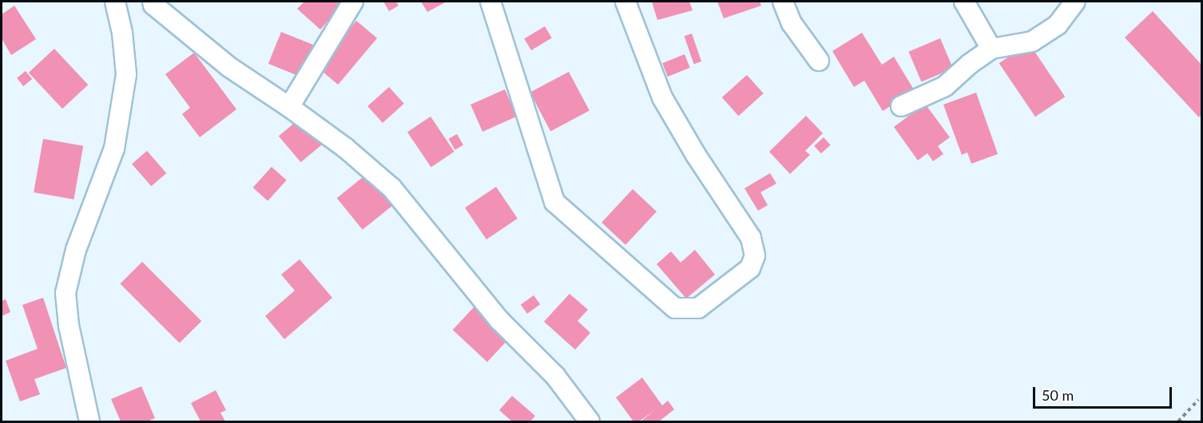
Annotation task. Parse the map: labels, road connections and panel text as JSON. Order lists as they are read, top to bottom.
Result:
{
  "scale_bar": "50 m"
}
